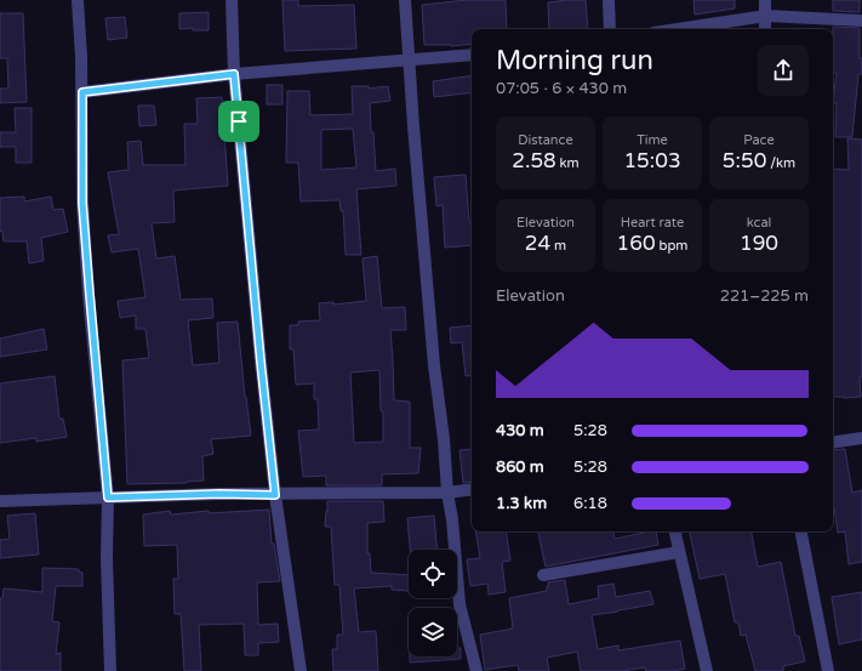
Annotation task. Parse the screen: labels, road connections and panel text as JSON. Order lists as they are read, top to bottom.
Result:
{
  "page": {
    "heading": ["Morning run", "07:05 · 6 × 430 m"],
    "stats": [
      ["Distance", "2.58 km"],
      ["Time", "15:03"],
      ["Pace", "5:50 /km"],
      ["Elevation", "24 m"],
      ["Heart rate", "160 bpm"],
      ["kcal", "190"]
    ],
    "chart": ["Elevation", "221–225 m"],
    "list": [
      {
        "name": "430 m",
        "note": "5:28"
      },
      {
        "name": "860 m",
        "note": "5:28"
      },
      {
        "name": "1.3 km",
        "note": "6:18"
      }
    ]
  }
}
